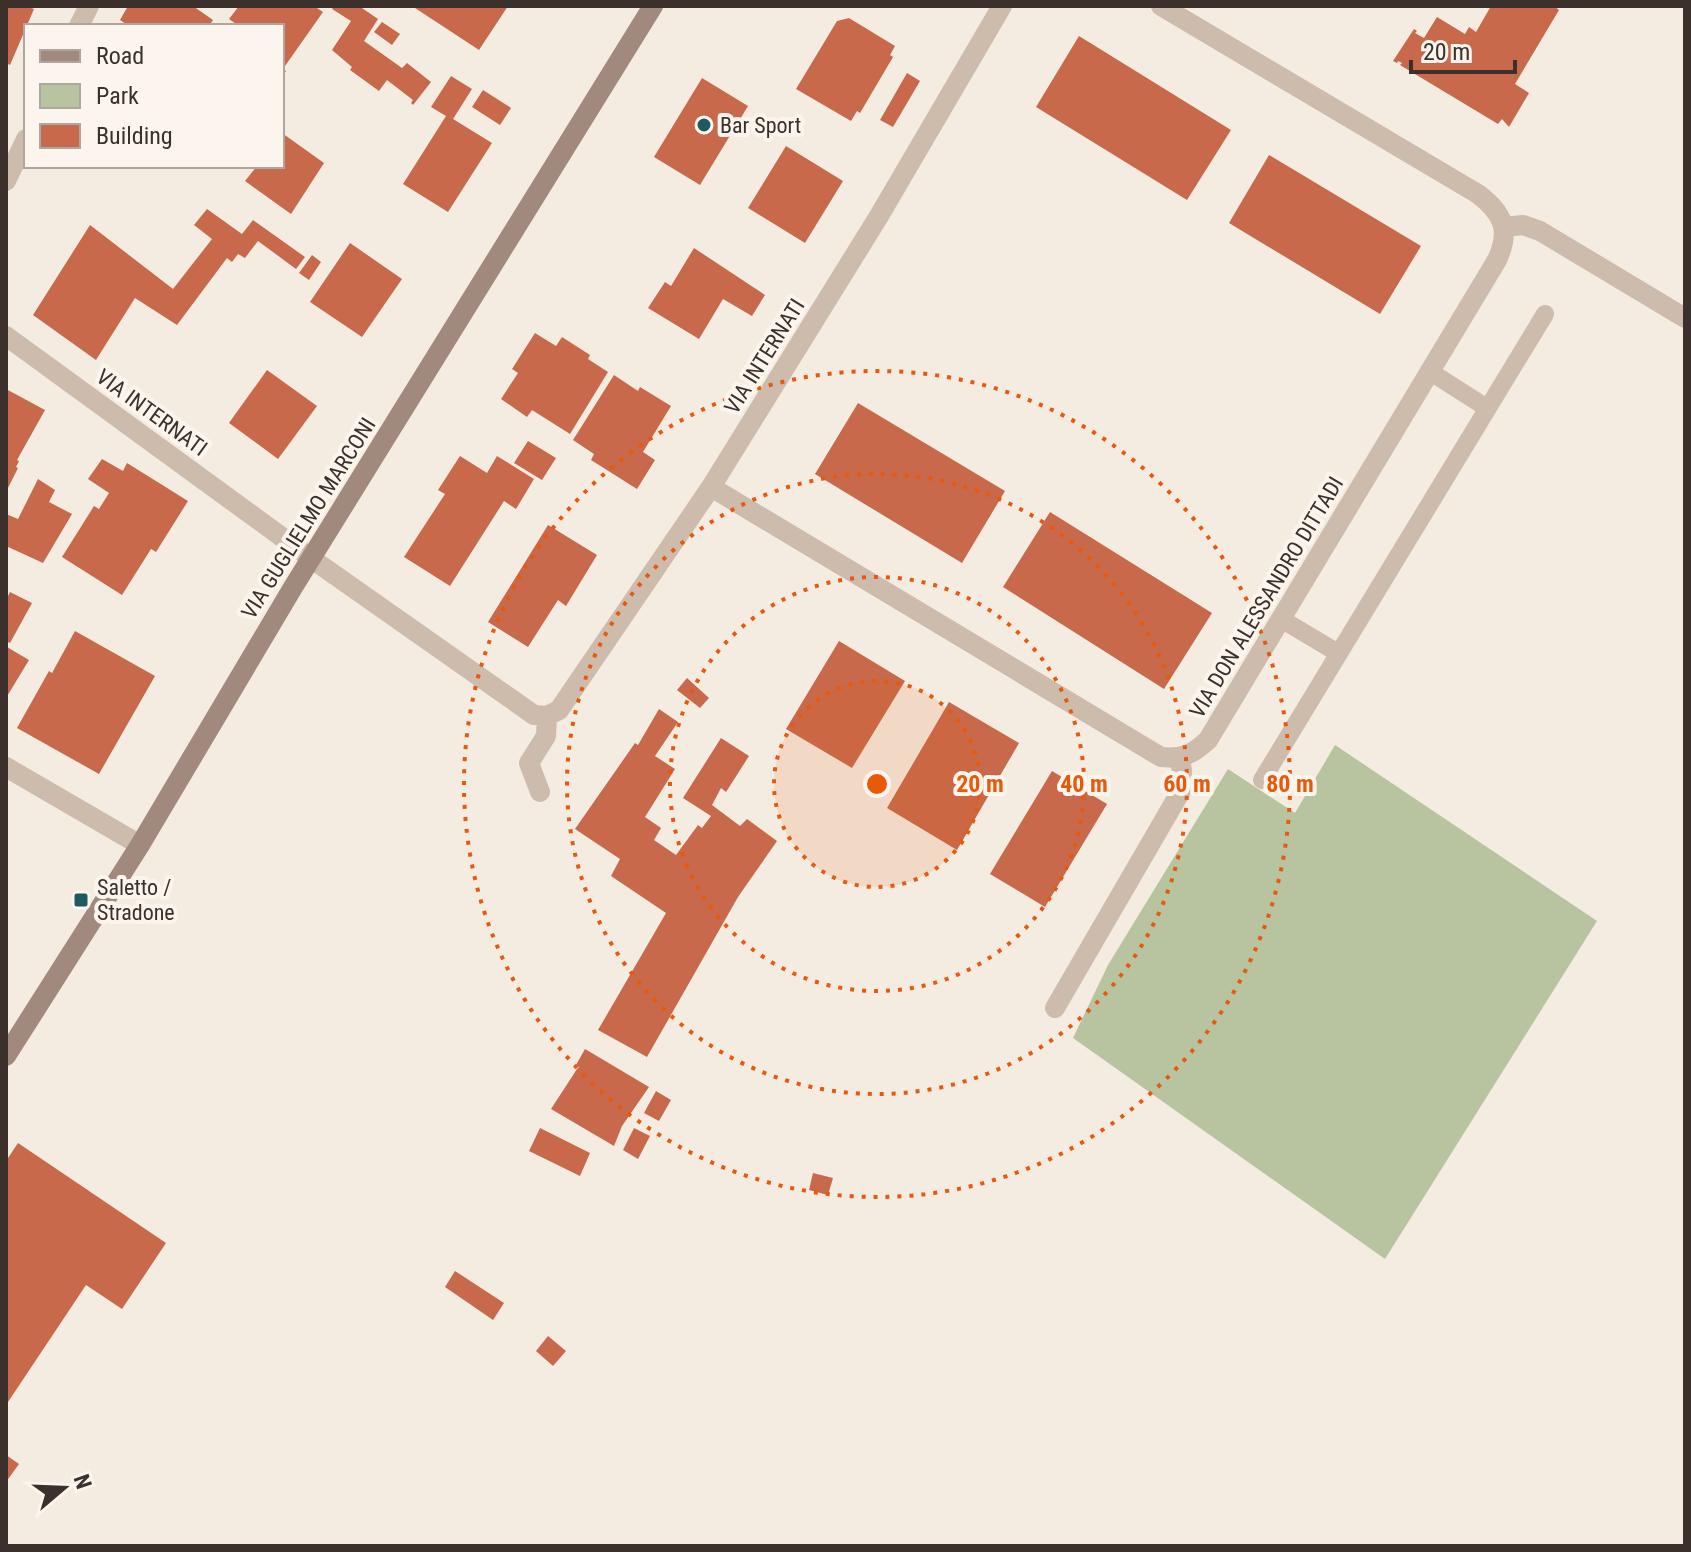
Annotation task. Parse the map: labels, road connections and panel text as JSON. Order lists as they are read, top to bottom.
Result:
{
  "streets": {
    "main road": ["VIA GUGLIELMO MARCONI"],
    "street": ["VIA INTERNATI", "VIA DON ALESSANDRO DITTADI"]
  },
  "crossings": [
    ["VIA INTERNATI", "VIA GUGLIELMO MARCONI"]
  ],
  "places": {
    "other": ["Bar Sport"],
    "transit": ["Saletto / Stradone"]
  },
  "legend": ["Road", "Park", "Building"],
  "scale_bar": "20 m",
  "north": "right",
  "rings": [
    "20 m",
    "40 m",
    "60 m",
    "80 m"
  ]
}
